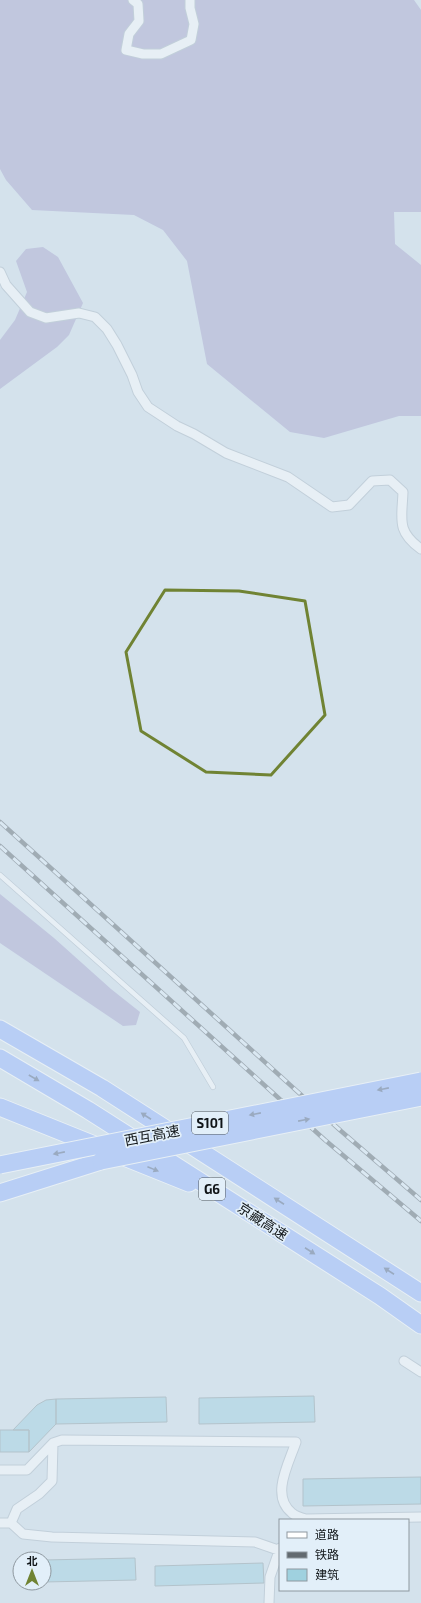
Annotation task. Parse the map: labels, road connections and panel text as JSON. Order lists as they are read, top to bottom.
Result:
{
  "streets": {
    "highway": [
      "S101",
      "西互高速",
      "G6",
      "京藏高速"
    ]
  },
  "crossings": [
    ["S101", "西互高速"]
  ],
  "legend": ["道路", "铁路", "建筑"],
  "north": "top"
}
